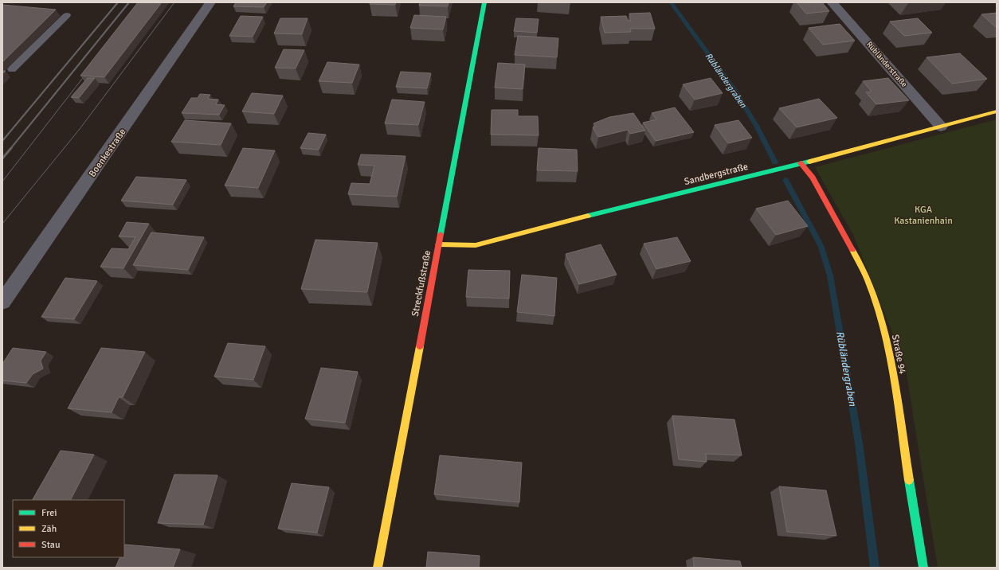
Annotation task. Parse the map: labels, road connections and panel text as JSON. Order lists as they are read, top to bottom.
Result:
{
  "streets": {
    "street": [
      "Rübländerstraße",
      "Boenkestraße",
      "Sandbergstraße",
      "Streckfußstraße",
      "Straße 94"
    ]
  },
  "crossings": [
    ["Rübländerstraße", "Sandbergstraße"],
    ["Sandbergstraße", "Streckfußstraße"],
    ["Sandbergstraße", "Straße 94"]
  ],
  "water": ["Rübländergraben"],
  "parks": ["KGA Kastanienhain"],
  "legend": ["Frei", "Zäh", "Stau"]
}
